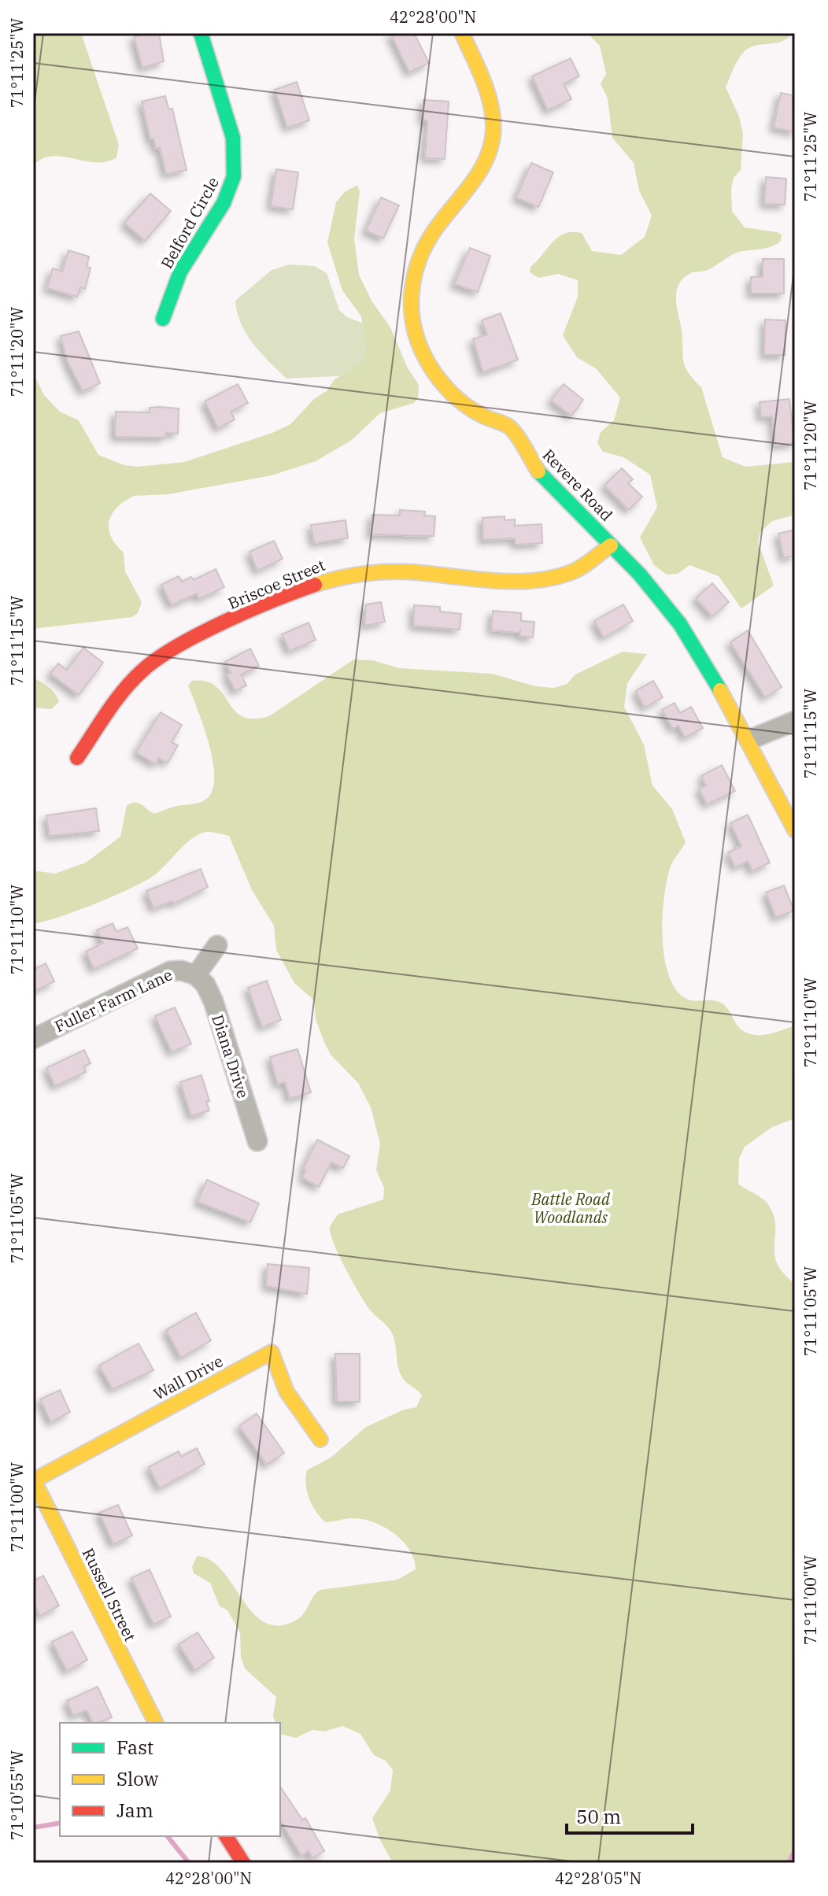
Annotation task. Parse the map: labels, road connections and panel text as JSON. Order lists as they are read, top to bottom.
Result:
{
  "streets": {
    "street": [
      "Belford Circle",
      "Revere Road",
      "Briscoe Street",
      "Fuller Farm Lane",
      "Diana Drive",
      "Wall Drive",
      "Russell Street"
    ]
  },
  "crossings": [
    ["Revere Road", "Briscoe Street"],
    ["Fuller Farm Lane", "Diana Drive"],
    ["Wall Drive", "Russell Street"]
  ],
  "parks": ["Battle Road Woodlands"],
  "legend": ["Fast", "Slow", "Jam"],
  "scale_bar": "50 m",
  "coordinates": [
    "42°28'00\"N",
    "71°11'25\"W",
    "71°11'20\"W",
    "71°11'15\"W",
    "71°11'10\"W",
    "71°11'05\"W",
    "71°11'00\"W",
    "71°10'55\"W",
    "42°28'05\"N"
  ]
}
